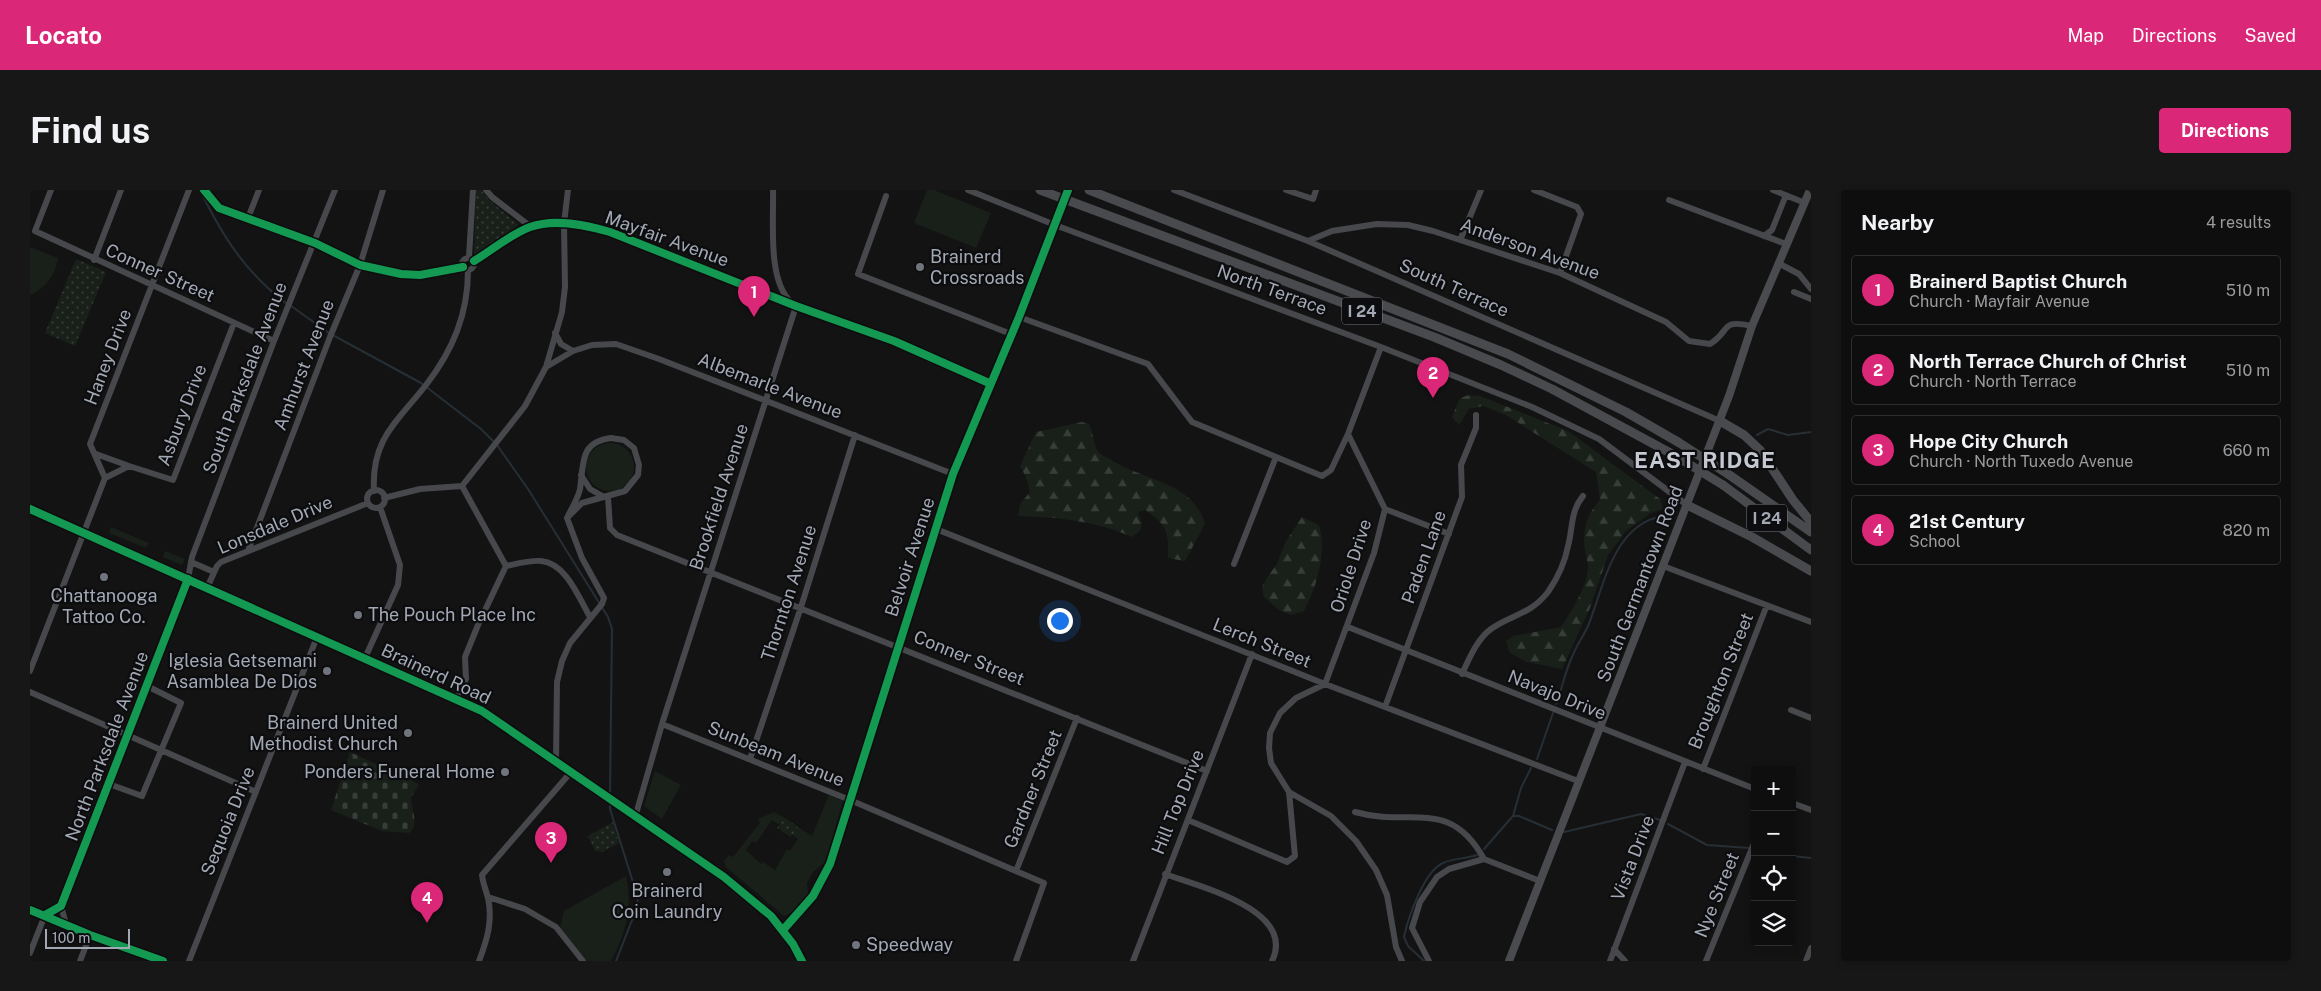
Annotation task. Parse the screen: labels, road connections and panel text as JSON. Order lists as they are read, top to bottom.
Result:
{
  "streets": {
    "highway": ["I 24"],
    "main road": ["South Germantown Road", "Brainerd Road"],
    "street": [
      "Mayfair Avenue",
      "Anderson Avenue",
      "Conner Street",
      "South Terrace",
      "North Terrace",
      "Haney Drive",
      "Amhurst Avenue",
      "South Parksdale Avenue",
      "Albemarle Avenue",
      "Asbury Drive",
      "Brookfield Avenue",
      "Lonsdale Drive",
      "Belvoir Avenue",
      "Paden Lane",
      "Oriole Drive",
      "Thornton Avenue",
      "Lerch Street",
      "Broughton Street",
      "Navajo Drive",
      "North Parksdale Avenue",
      "Sunbeam Avenue",
      "Gardner Street",
      "Hill Top Drive",
      "Sequoia Drive",
      "Vista Drive",
      "Nye Street"
    ]
  },
  "crossings": [
    ["Mayfair Avenue", "Brookfield Avenue"],
    ["Mayfair Avenue", "Belvoir Avenue"],
    ["Anderson Avenue", "South Terrace"],
    ["Anderson Avenue", "South Germantown Road"],
    ["Conner Street", "Haney Drive"],
    ["Conner Street", "South Parksdale Avenue"],
    ["Conner Street", "Asbury Drive"],
    ["Conner Street", "Brookfield Avenue"],
    ["Conner Street", "Belvoir Avenue"],
    ["Conner Street", "Thornton Avenue"],
    ["Conner Street", "Gardner Street"],
    ["Conner Street", "Hill Top Drive"],
    ["South Terrace", "South Germantown Road"],
    ["North Terrace", "Belvoir Avenue"],
    ["North Terrace", "South Germantown Road"],
    ["Haney Drive", "Asbury Drive"],
    ["Amhurst Avenue", "Lonsdale Drive"],
    ["South Parksdale Avenue", "Brainerd Road"],
    ["South Parksdale Avenue", "North Parksdale Avenue"],
    ["Albemarle Avenue", "Brookfield Avenue"],
    ["Albemarle Avenue", "Belvoir Avenue"],
    ["Albemarle Avenue", "Thornton Avenue"],
    ["Brookfield Avenue", "Brainerd Road"],
    ["Brookfield Avenue", "Sunbeam Avenue"],
    ["Lonsdale Drive", "Brainerd Road"],
    ["Belvoir Avenue", "Lerch Street"],
    ["Belvoir Avenue", "Brainerd Road"],
    ["Belvoir Avenue", "Sunbeam Avenue"],
    ["Paden Lane", "Lerch Street"],
    ["Paden Lane", "Navajo Drive"],
    ["Oriole Drive", "Lerch Street"],
    ["Oriole Drive", "Navajo Drive"],
    ["South Germantown Road", "Lerch Street"],
    ["South Germantown Road", "Navajo Drive"],
    ["Thornton Avenue", "Sunbeam Avenue"],
    ["Lerch Street", "Hill Top Drive"],
    ["Brainerd Road", "North Parksdale Avenue"],
    ["Brainerd Road", "Sequoia Drive"],
    ["Broughton Street", "Navajo Drive"],
    ["Navajo Drive", "Vista Drive"],
    ["Sunbeam Avenue", "Gardner Street"]
  ],
  "districts": ["EAST RIDGE"],
  "places": [
    "Brainerd Crossroads",
    "Chattanooga Tattoo Co.",
    "The Pouch Place Inc",
    "Iglesia Getsemani Asamblea De Dios",
    "Brainerd United Methodist Church",
    "Ponders Funeral Home",
    "Brainerd Coin Laundry",
    "Speedway"
  ],
  "scale_bar": "100 m",
  "page": {
    "header": "Locato",
    "nav": ["Map", "Directions", "Saved"],
    "buttons": "Directions",
    "title": "Find us",
    "heading": ["Nearby", "4 results"],
    "list": [
      {
        "mark": "1",
        "name": "Brainerd Baptist Church",
        "note": "Church · Mayfair Avenue",
        "value": "510 m"
      },
      {
        "mark": "2",
        "name": "North Terrace Church of Christ",
        "note": "Church · North Terrace",
        "value": "510 m"
      },
      {
        "mark": "3",
        "name": "Hope City Church",
        "note": "Church · North Tuxedo Avenue",
        "value": "660 m"
      },
      {
        "mark": "4",
        "name": "21st Century",
        "note": "School",
        "value": "820 m"
      }
    ],
    "pins": [
      "1",
      "2",
      "3",
      "4"
    ],
    "map_buttons": ["+", "−"],
    "scale": "100 m"
  }
}
